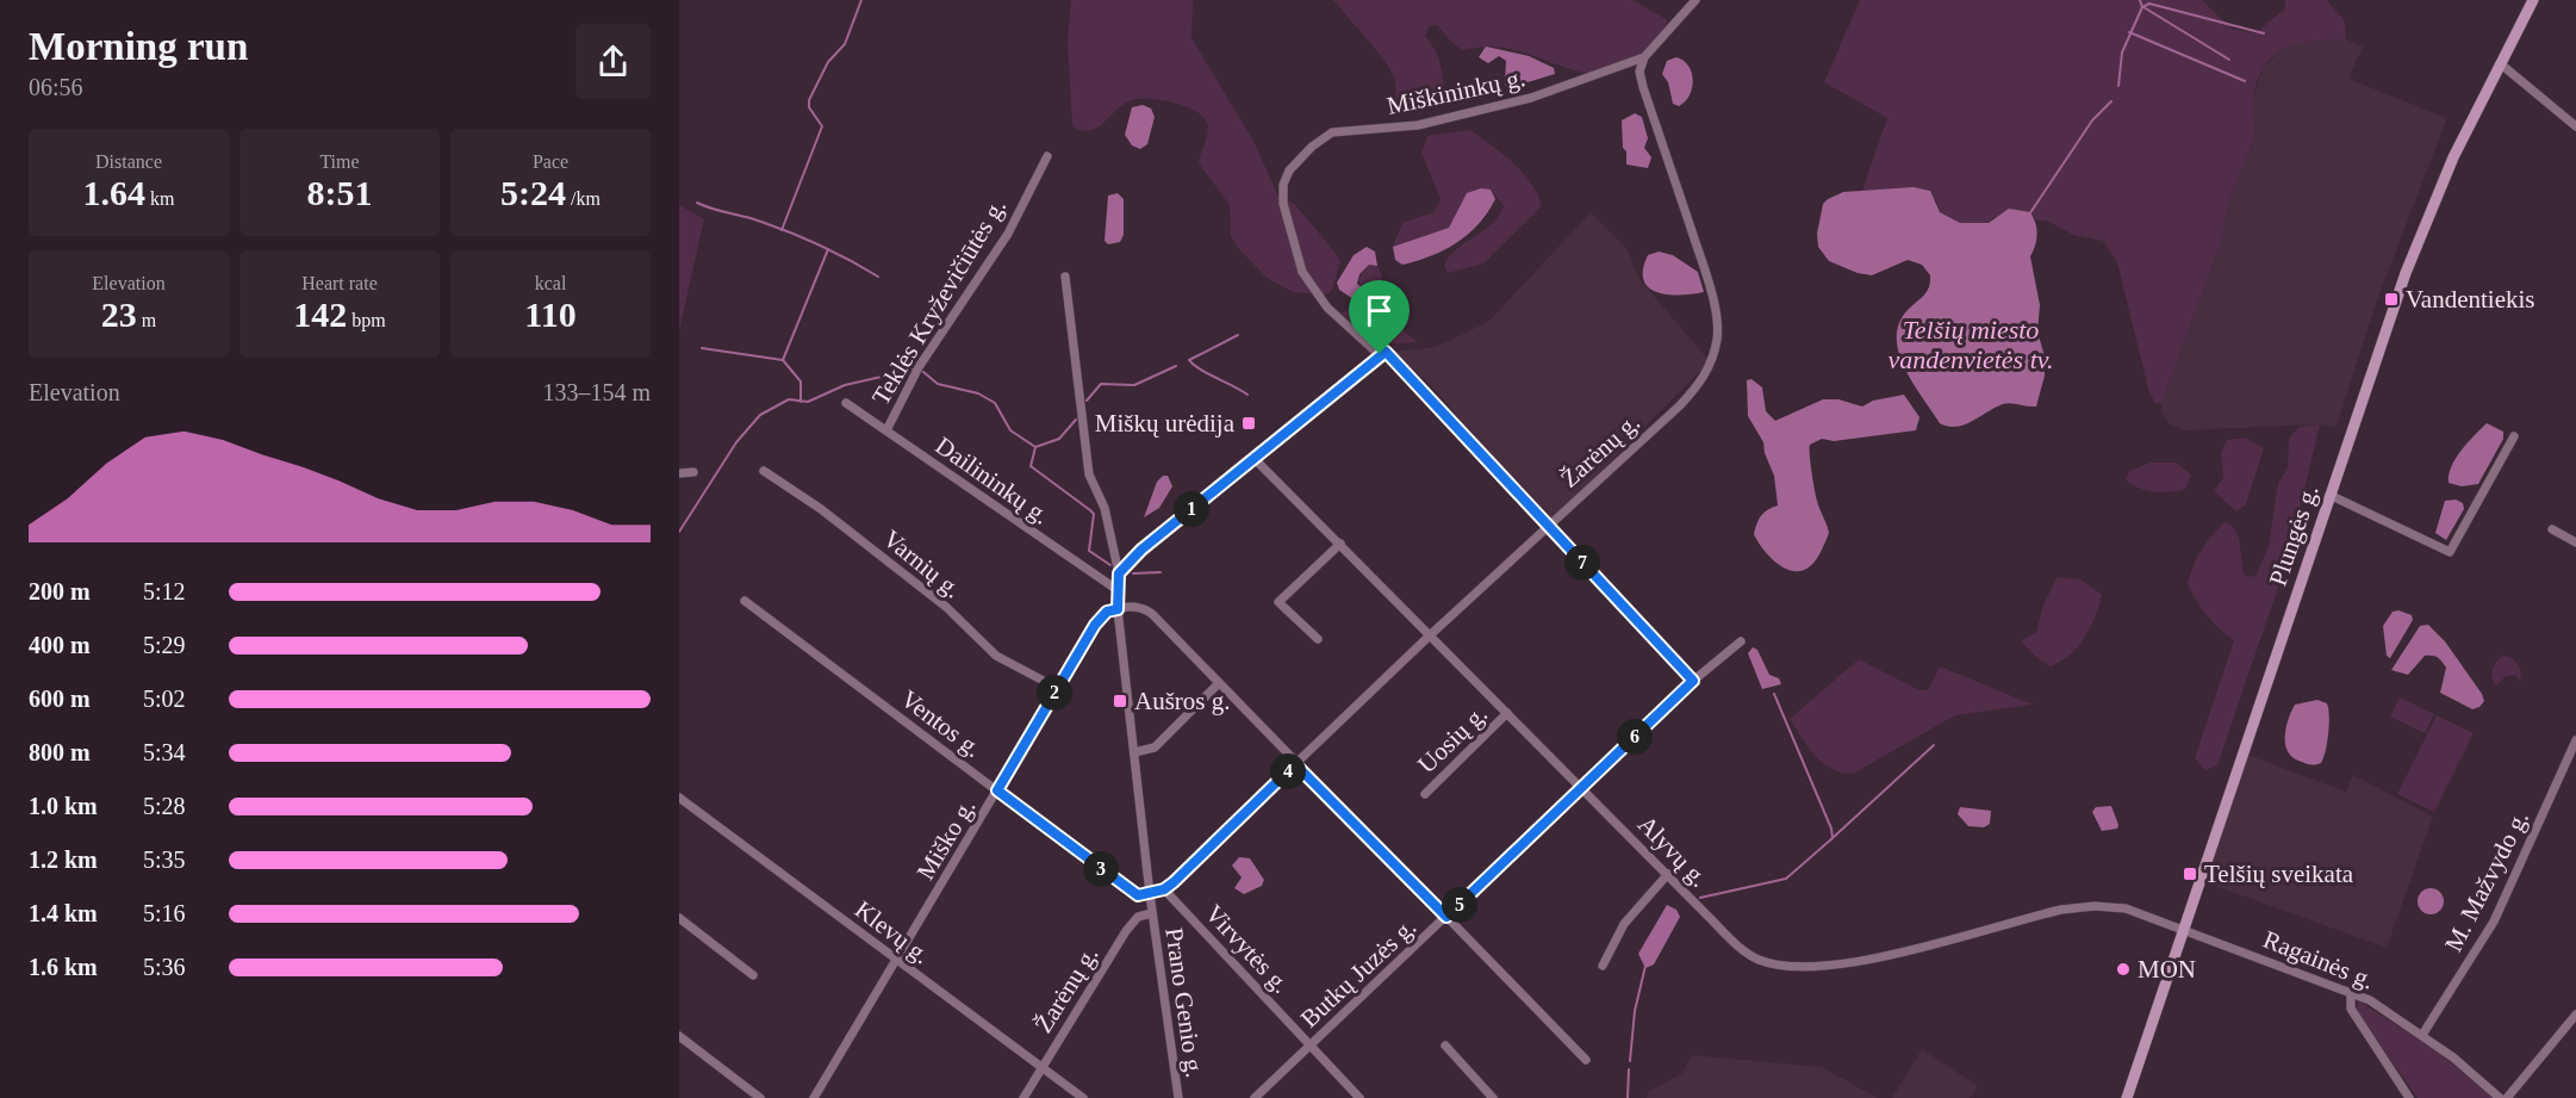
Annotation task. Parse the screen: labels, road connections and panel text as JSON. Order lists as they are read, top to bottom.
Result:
{
  "streets": {
    "main road": ["Plungės g."],
    "street": [
      "Miškininkų g.",
      "Teklės Kryževičiūtės g.",
      "Žarėnų g.",
      "Dailininkų g.",
      "Varnių g.",
      "Ventos g.",
      "Uosių g.",
      "Miško g.",
      "Alyvų g.",
      "M. Mažvydo g.",
      "Klevų g.",
      "Virvytės g.",
      "Ragainės g.",
      "Butkų Juzės g.",
      "Prano Genio g."
    ]
  },
  "crossings": [
    ["Miškininkų g.", "Žarėnų g."],
    ["Miškininkų g.", "Butkų Juzės g."],
    ["Teklės Kryževičiūtės g.", "Dailininkų g."],
    ["Žarėnų g.", "Ventos g."],
    ["Žarėnų g.", "Alyvų g."],
    ["Žarėnų g.", "Klevų g."],
    ["Žarėnų g.", "Virvytės g."],
    ["Žarėnų g.", "Prano Genio g."],
    ["Dailininkų g.", "Prano Genio g."],
    ["Plungės g.", "Alyvų g."],
    ["Plungės g.", "Ragainės g."],
    ["Varnių g.", "Miško g."],
    ["Ventos g.", "Miško g."],
    ["Ventos g.", "Prano Genio g."],
    ["Uosių g.", "Alyvų g."],
    ["Miško g.", "Klevų g."],
    ["Miško g.", "Prano Genio g."],
    ["Alyvų g.", "Ragainės g."],
    ["Alyvų g.", "Butkų Juzės g."],
    ["M. Mažvydo g.", "Ragainės g."],
    ["Virvytės g.", "Butkų Juzės g."]
  ],
  "water": ["Telšių miesto vandenvietės tv."],
  "places": {
    "transit": [
      "Vandentiekis",
      "Miškų urėdija",
      "Aušros g.",
      "Telšių sveikata"
    ],
    "other": ["MON"]
  },
  "page": {
    "heading": ["Morning run", "06:56"],
    "stats": [
      ["Distance", "1.64 km"],
      ["Time", "8:51"],
      ["Pace", "5:24 /km"],
      ["Elevation", "23 m"],
      ["Heart rate", "142 bpm"],
      ["kcal", "110"]
    ],
    "chart": ["Elevation", "133–154 m"],
    "pins": [
      "1",
      "7",
      "2",
      "6",
      "4",
      "3",
      "5"
    ],
    "list": [
      {
        "name": "200 m",
        "note": "5:12"
      },
      {
        "name": "400 m",
        "note": "5:29"
      },
      {
        "name": "600 m",
        "note": "5:02"
      },
      {
        "name": "800 m",
        "note": "5:34"
      },
      {
        "name": "1.0 km",
        "note": "5:28"
      },
      {
        "name": "1.2 km",
        "note": "5:35"
      },
      {
        "name": "1.4 km",
        "note": "5:16"
      },
      {
        "name": "1.6 km",
        "note": "5:36"
      }
    ]
  }
}
